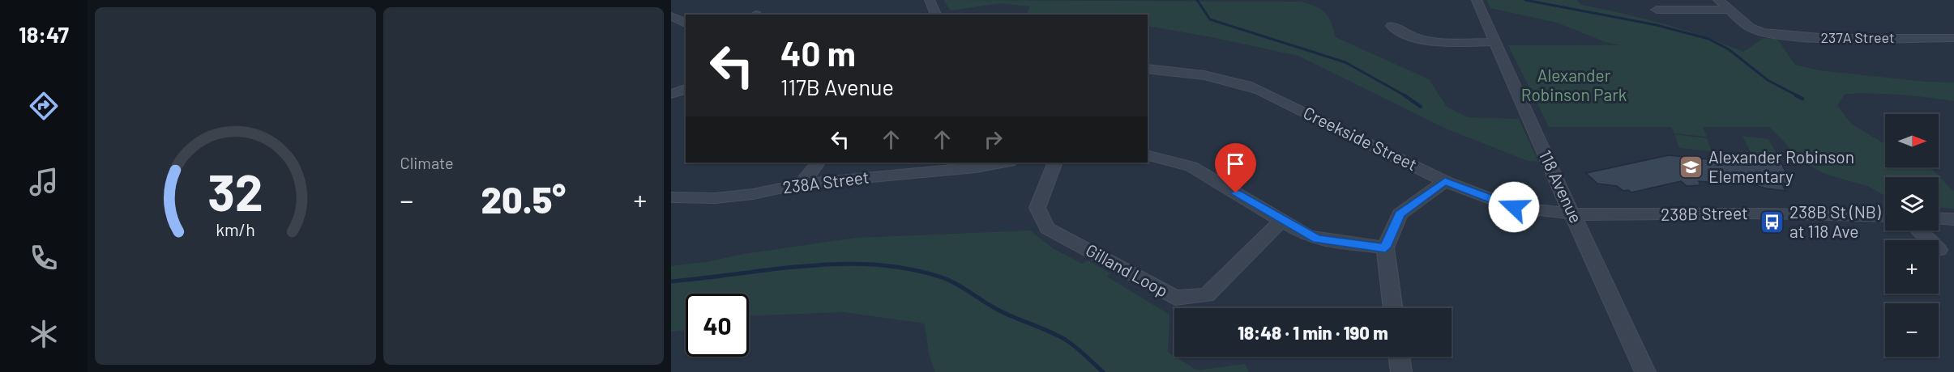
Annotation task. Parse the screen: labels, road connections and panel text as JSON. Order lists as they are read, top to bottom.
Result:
{
  "streets": {
    "street": [
      "237A Street",
      "Creekside Street",
      "238A Street",
      "118 Avenue",
      "238B Street",
      "Gilland Loop"
    ]
  },
  "crossings": [
    ["Creekside Street", "118 Avenue"],
    ["Creekside Street", "238B Street"],
    ["118 Avenue", "238B Street"]
  ],
  "parks": ["Alexander Robinson Park"],
  "places": {
    "school or university": ["Alexander Robinson Elementary"],
    "bus stop": ["238B St (NB) at 118 Ave"]
  },
  "north": "right",
  "page": {
    "tabs": "18:47",
    "tile": "Climate",
    "turn": ["40 m", "117B Avenue"],
    "map_buttons": ["+", "−"],
    "heat": ["−", "20.5°", "+"],
    "limit": "40",
    "trip": "18:48 · 1 min · 190 m",
    "gauge": ["32", "km/h"]
  }
}
